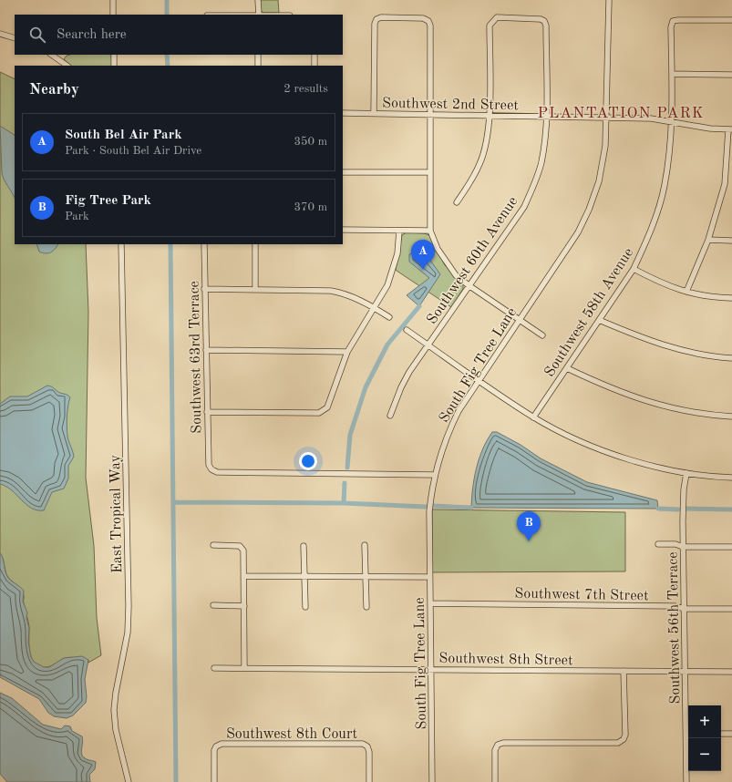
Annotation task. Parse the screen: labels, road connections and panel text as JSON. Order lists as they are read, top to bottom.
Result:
{
  "streets": {
    "street": [
      "Southwest 2nd Street",
      "Southwest 60th Avenue",
      "Southwest 58th Avenue",
      "Southwest 63rd Terrace",
      "South Fig Tree Lane",
      "East Tropical Way",
      "Southwest 7th Street",
      "Southwest 56th Terrace",
      "Southwest 8th Street",
      "Southwest 8th Court"
    ]
  },
  "crossings": [
    ["Southwest 2nd Street", "Southwest 60th Avenue"],
    ["Southwest 2nd Street", "Southwest 58th Avenue"],
    ["Southwest 2nd Street", "South Fig Tree Lane"],
    ["Southwest 63rd Terrace", "South Fig Tree Lane"],
    ["South Fig Tree Lane", "Southwest 7th Street"],
    ["South Fig Tree Lane", "Southwest 8th Street"],
    ["Southwest 7th Street", "Southwest 56th Terrace"],
    ["Southwest 56th Terrace", "Southwest 8th Street"]
  ],
  "districts": ["PLANTATION PARK"],
  "page": {
    "search": "Search here",
    "heading": ["Nearby", "2 results"],
    "list": [
      {
        "mark": "A",
        "name": "South Bel Air Park",
        "note": "Park · South Bel Air Drive",
        "value": "350 m"
      },
      {
        "mark": "B",
        "name": "Fig Tree Park",
        "note": "Park",
        "value": "370 m"
      }
    ],
    "pins": ["A", "B"],
    "map_buttons": ["+", "−"]
  }
}
